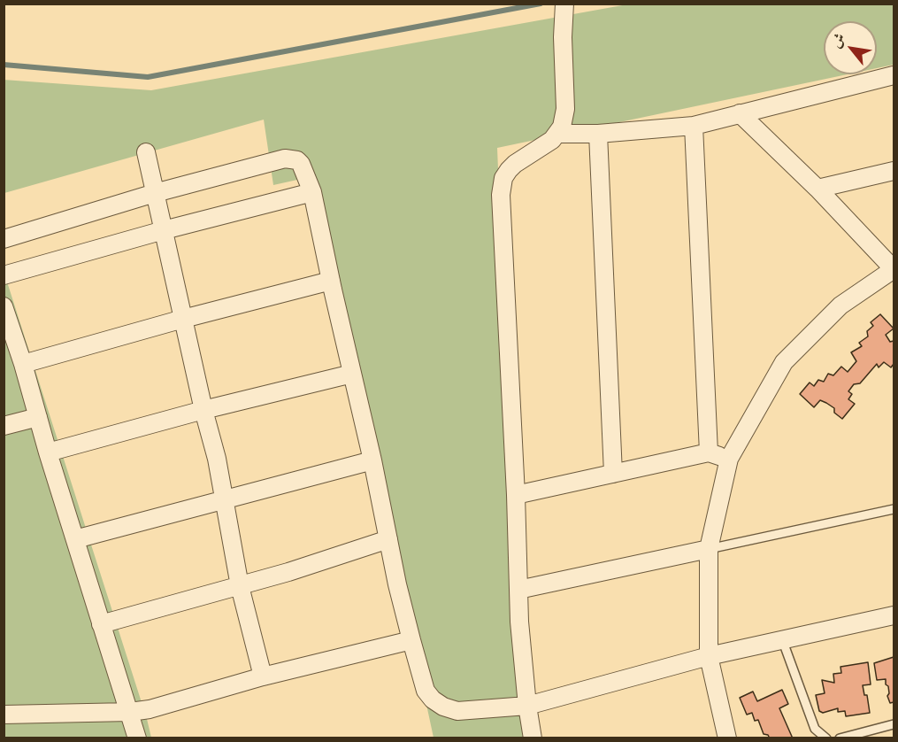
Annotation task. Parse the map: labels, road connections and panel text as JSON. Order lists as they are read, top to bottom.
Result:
{
  "north": "top left"
}
